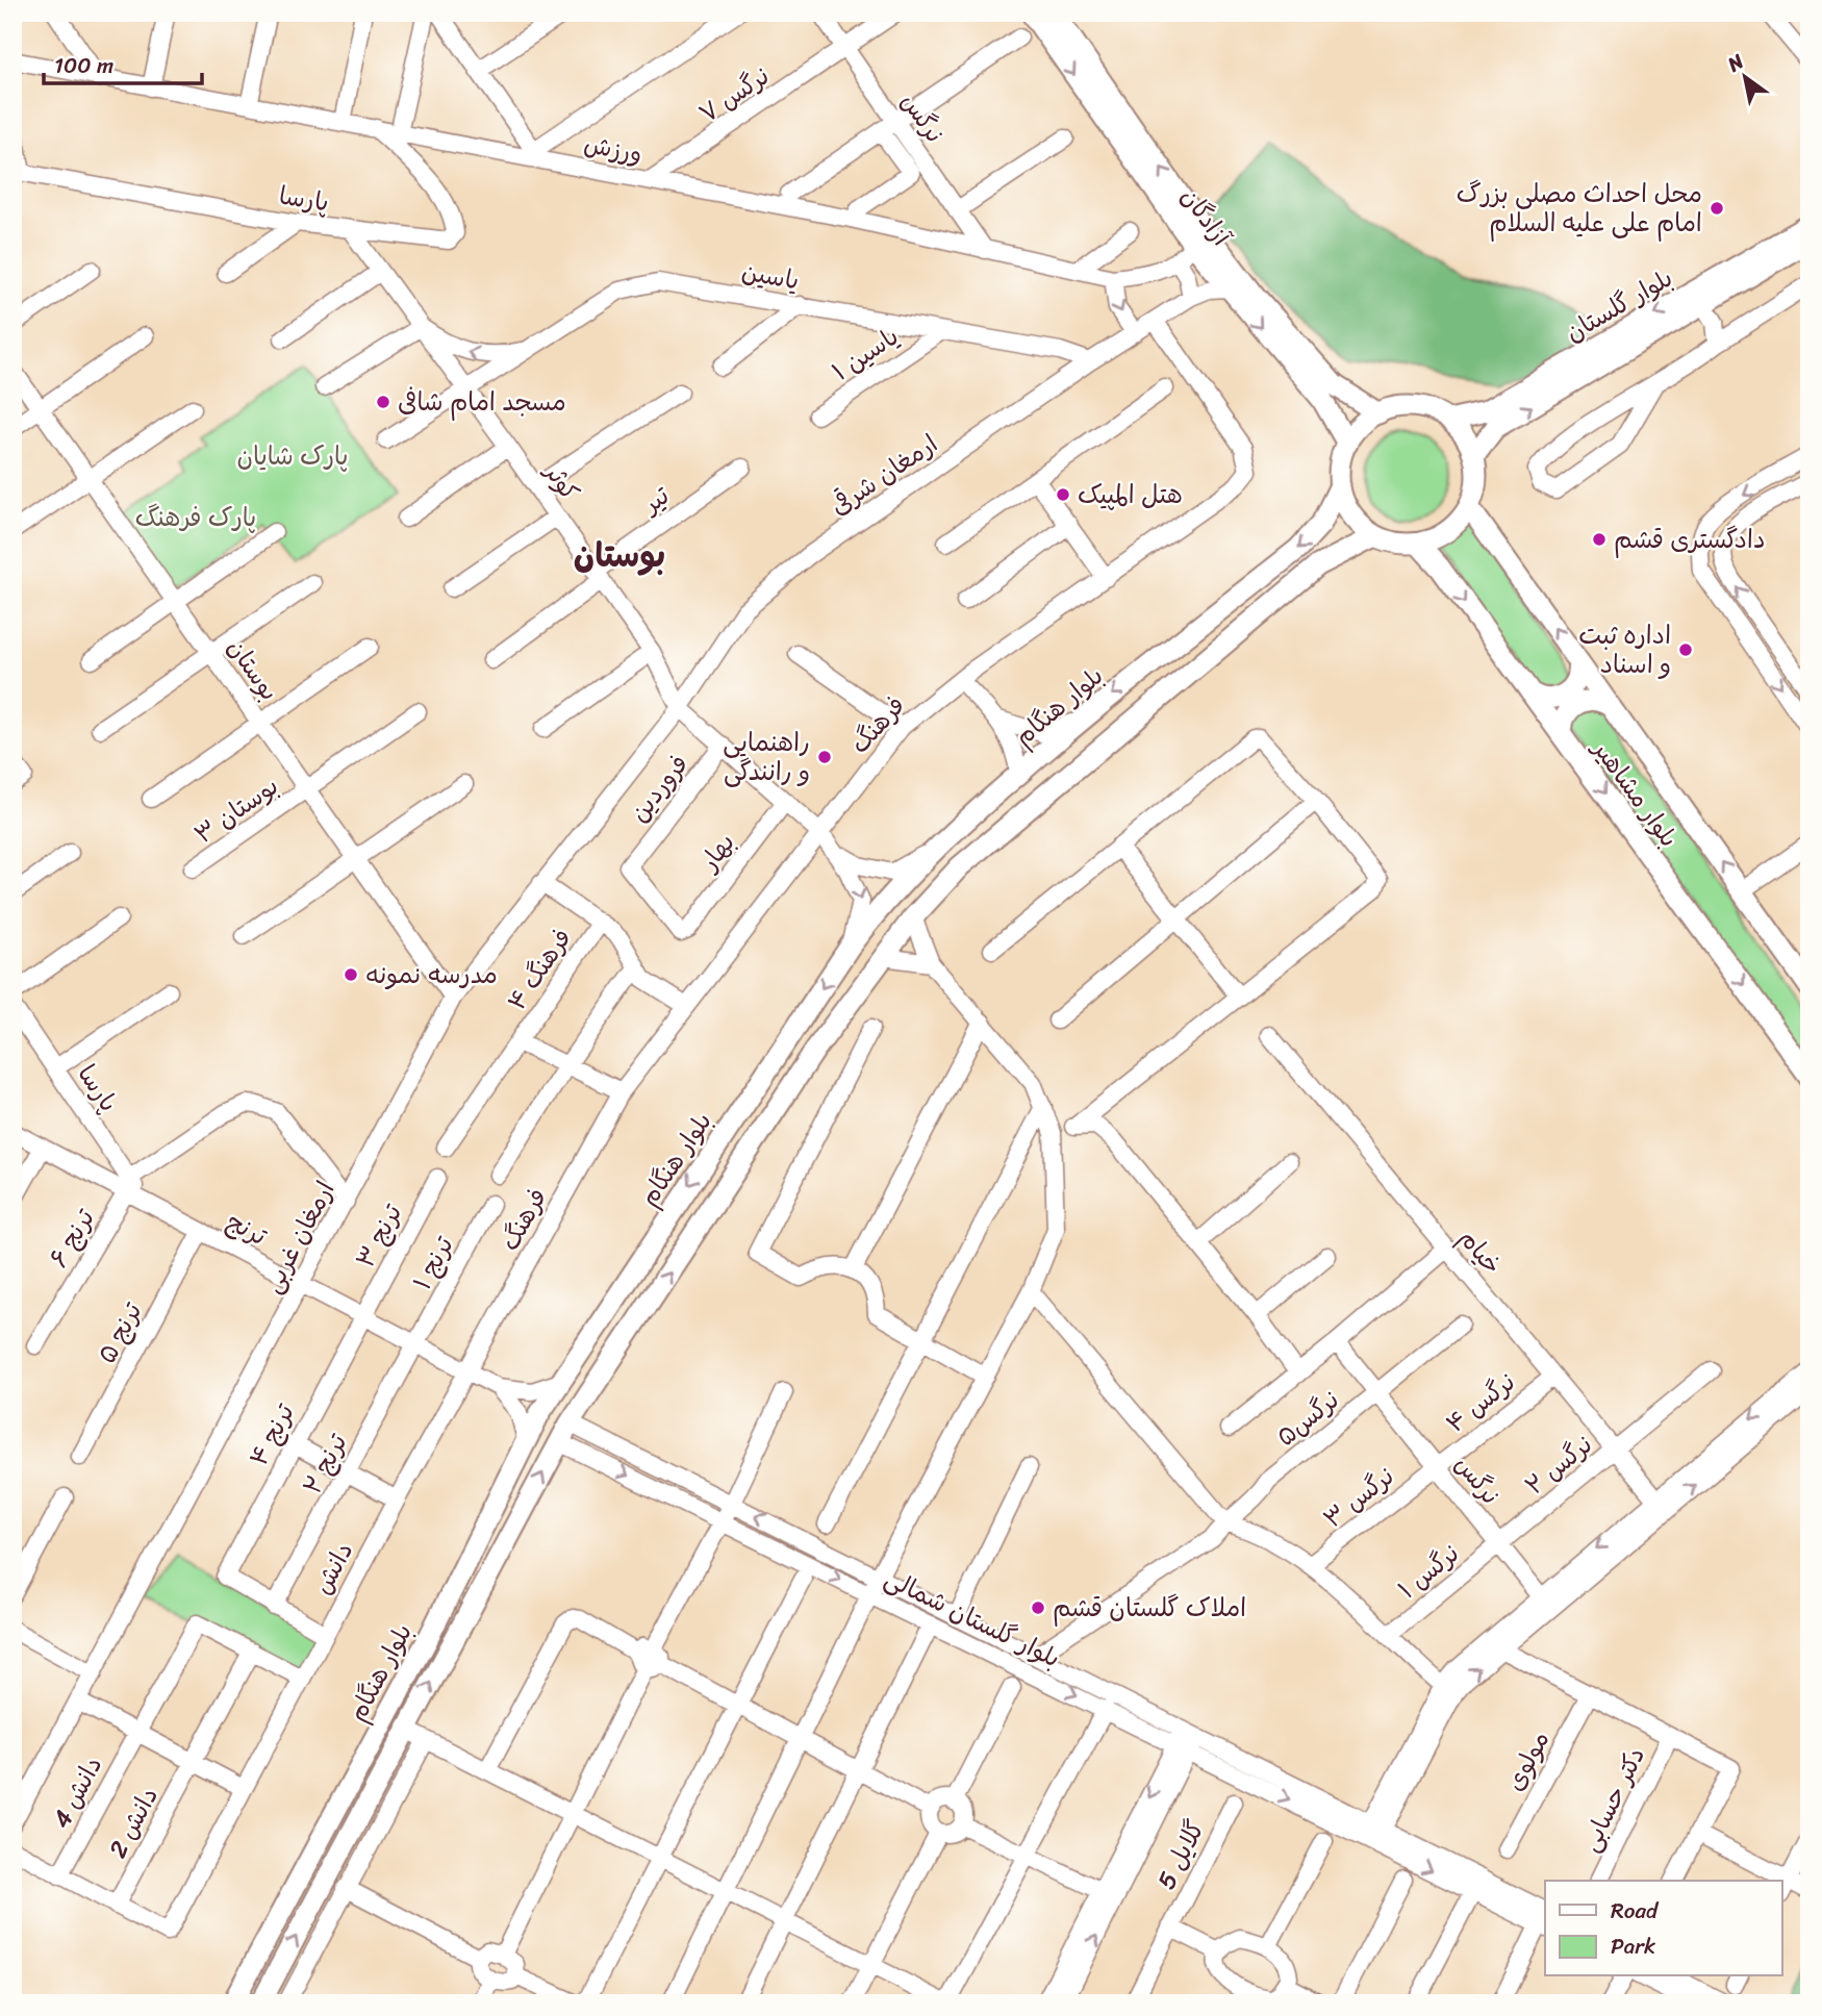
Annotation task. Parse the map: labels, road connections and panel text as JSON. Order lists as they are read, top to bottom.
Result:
{
  "streets": {
    "main road": [
      "آزادگان",
      "بلوار گلستان",
      "بلوار هنگام",
      "بلوار مشاهیر"
    ],
    "street": [
      "نرگس ۷",
      "نرگس",
      "ورزش",
      "پارسا",
      "یاسین",
      "یاسین ۱",
      "ارمغان شرقی",
      "کوثر",
      "تیر",
      "بوستان",
      "فرهنگ",
      "فروردین",
      "بوستان ۳",
      "بهار",
      "فرهنگ ۴",
      "ترنج",
      "ترنج ۳",
      "ارمغان غربی",
      "ترنج ۶",
      "خیام",
      "ترنج ۱",
      "ترنج ۵",
      "نرگس ۴",
      "نرگس۵",
      "ترنج ۴",
      "ترنج ۲",
      "نرگس ۲",
      "نرگس ۳",
      "دانش",
      "نرگس ۱",
      "بلوار گلستان شمالی",
      "مولوی",
      "دانش 4",
      "دکتر حسابی",
      "دانش 2",
      "گلایل 5"
    ]
  },
  "crossings": [
    ["نرگس ۷", "نرگس"],
    ["نرگس ۷", "ورزش"],
    ["نرگس", "ورزش"],
    ["نرگس", "نرگس ۴"],
    ["نرگس", "نرگس۵"],
    ["نرگس", "نرگس ۲"],
    ["نرگس", "نرگس ۳"],
    ["نرگس", "نرگس ۱"],
    ["ورزش", "پارسا"],
    ["پارسا", "کوثر"],
    ["پارسا", "ترنج"],
    ["پارسا", "ترنج ۶"],
    ["آزادگان", "بلوار گلستان"],
    ["آزادگان", "بلوار هنگام"],
    ["آزادگان", "بلوار مشاهیر"],
    ["یاسین", "یاسین ۱"],
    ["یاسین", "ارمغان شرقی"],
    ["یاسین", "کوثر"],
    ["بلوار گلستان", "بلوار هنگام"],
    ["بلوار گلستان", "بلوار مشاهیر"],
    ["ارمغان شرقی", "کوثر"],
    ["ارمغان شرقی", "فرهنگ"],
    ["ارمغان شرقی", "ارمغان غربی"],
    ["کوثر", "تیر"],
    ["کوثر", "بلوار هنگام"],
    ["کوثر", "فرهنگ"],
    ["کوثر", "فروردین"],
    ["کوثر", "بهار"],
    ["کوثر", "ارمغان غربی"],
    ["بوستان", "بوستان ۳"],
    ["بوستان", "ارمغان غربی"],
    ["بلوار هنگام", "بلوار مشاهیر"],
    ["بلوار هنگام", "بلوار گلستان شمالی"],
    ["فرهنگ", "ترنج"],
    ["فرهنگ", "دانش"],
    ["فروردین", "بهار"],
    ["ترنج", "ترنج ۳"],
    ["ترنج", "ارمغان غربی"],
    ["ترنج", "ترنج ۶"],
    ["ترنج", "ترنج ۱"],
    ["ترنج", "ترنج ۵"],
    ["ترنج", "ترنج ۴"],
    ["ترنج", "ترنج ۲"],
    ["ترنج", "دانش"],
    ["ترنج ۳", "ترنج ۴"],
    ["خیام", "نرگس ۴"],
    ["خیام", "نرگس ۲"],
    ["ترنج ۱", "ترنج ۲"],
    ["نرگس ۴", "نرگس ۳"],
    ["نرگس۵", "بلوار گلستان شمالی"],
    ["ترنج ۴", "ترنج ۲"],
    ["نرگس ۲", "نرگس ۱"],
    ["دانش", "دانش 2"],
    ["دانش 4", "دانش 2"]
  ],
  "districts": ["بوستان"],
  "parks": ["پارک شایان", "پارک فرهنگ"],
  "places": [
    "محل احداث مصلی بزرگ امام علی علیه السلام",
    "مسجد امام شافی",
    "هتل المپیک",
    "دادگستری قشم",
    "اداره ثبت و اسناد",
    "راهنمایی و رانندگی",
    "مدرسه نمونه",
    "املاک گلستان قشم"
  ],
  "legend": ["Road", "Park"],
  "scale_bar": "100 m",
  "north": "top left"
}
